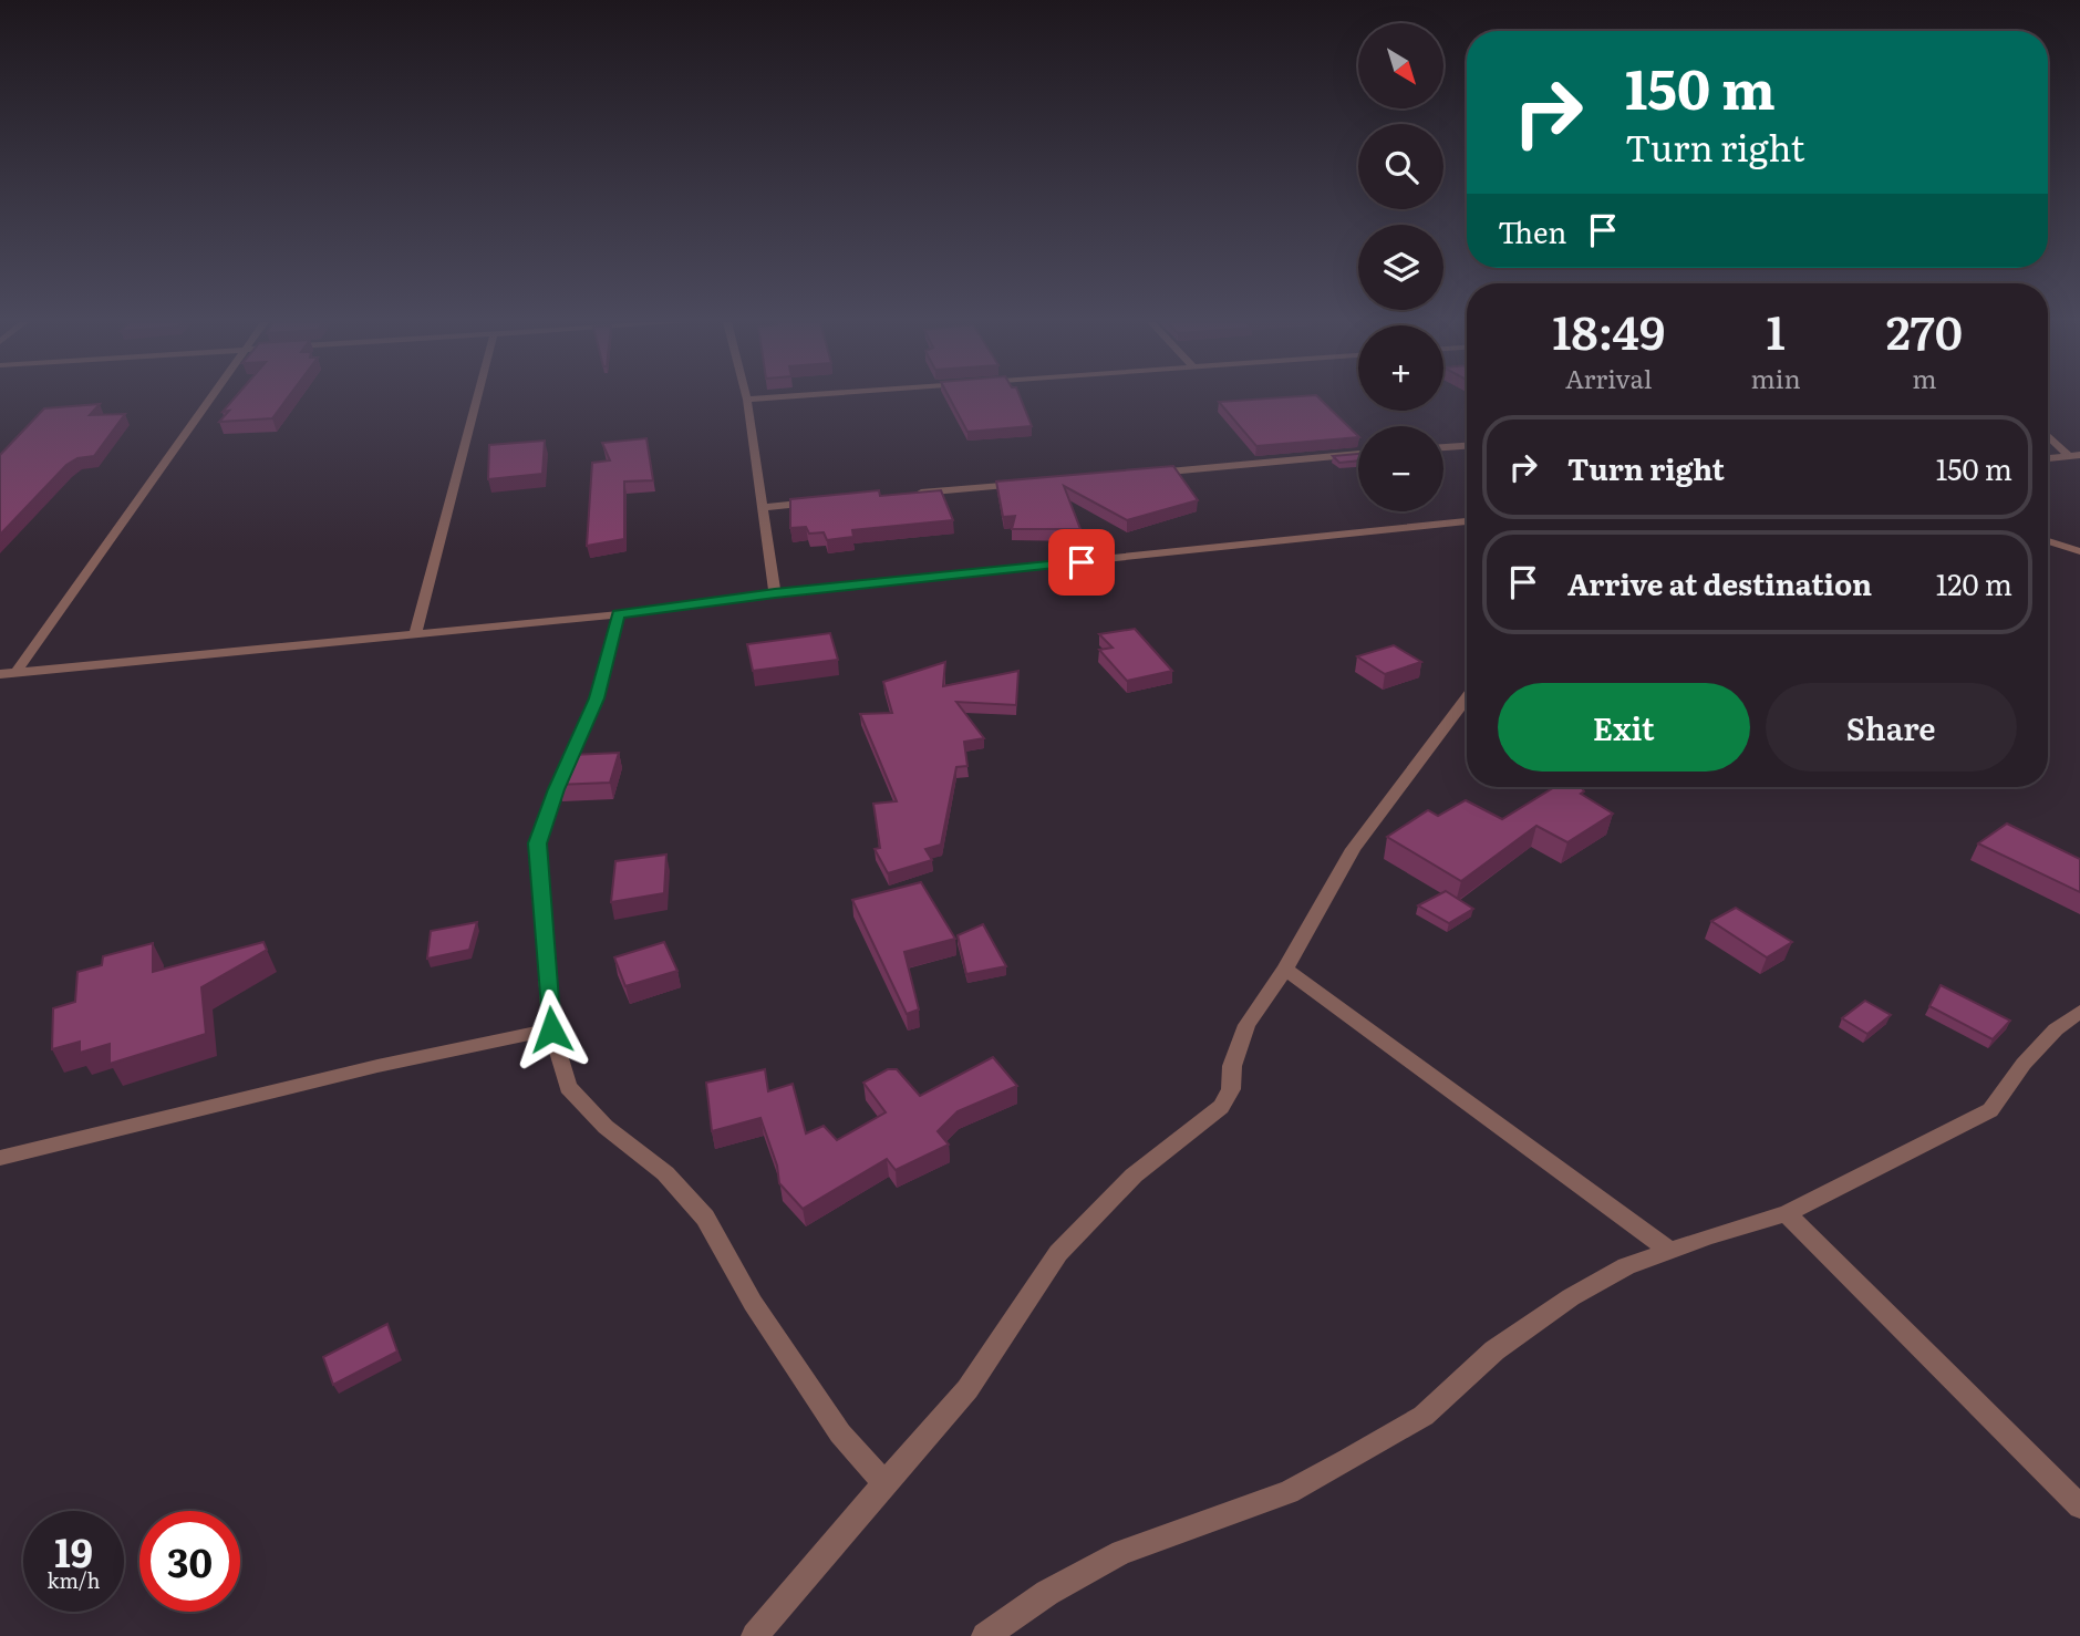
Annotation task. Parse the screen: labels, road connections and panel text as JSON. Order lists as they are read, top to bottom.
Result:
{
  "north": "bottom right",
  "page": {
    "map_buttons": ["+", "−"],
    "turn": ["150 m", "Turn right"],
    "then": "Then",
    "eta": [
      "18:49",
      "Arrival",
      "1",
      "min",
      "270",
      "m"
    ],
    "list": [
      {
        "name": "Turn right",
        "value": "150 m"
      },
      {
        "name": "Arrive at destination",
        "value": "120 m"
      }
    ],
    "buttons": ["Exit", "Share"],
    "speed": "19 km/h",
    "limit": "30"
  }
}
